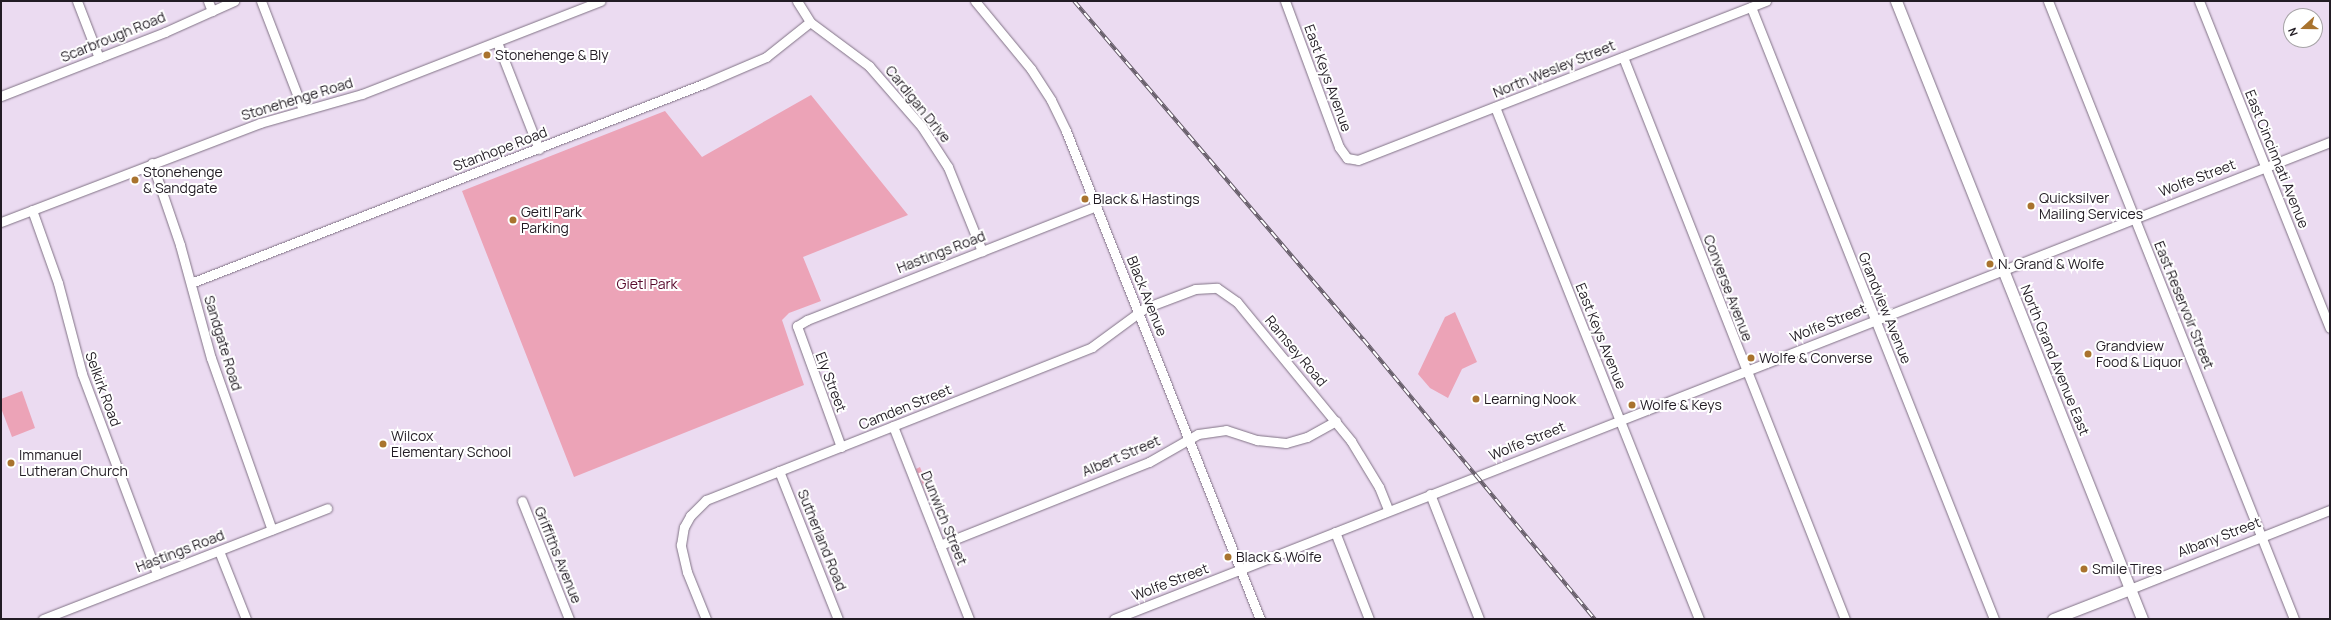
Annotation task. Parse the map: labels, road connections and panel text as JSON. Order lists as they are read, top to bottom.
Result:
{
  "streets": {
    "street": [
      "Scarbrough Road",
      "North Wesley Street",
      "East Keys Avenue",
      "Stonehenge Road",
      "Cardigan Drive",
      "Stanhope Road",
      "East Cincinnati Avenue",
      "Wolfe Street",
      "Hastings Road",
      "Converse Avenue",
      "Black Avenue",
      "East Reservoir Street",
      "Grandview Avenue",
      "Sandgate Road",
      "Ramsey Road",
      "North Grand Avenue East",
      "Ely Street",
      "Selkirk Road",
      "Camden Street",
      "Albert Street",
      "Dunwich Street",
      "Albany Street",
      "Sutherland Road",
      "Griffiths Avenue"
    ]
  },
  "crossings": [
    ["North Wesley Street", "East Keys Avenue"],
    ["North Wesley Street", "Converse Avenue"],
    ["North Wesley Street", "Grandview Avenue"],
    ["East Keys Avenue", "Wolfe Street"],
    ["Stonehenge Road", "Sandgate Road"],
    ["Stonehenge Road", "Selkirk Road"],
    ["Cardigan Drive", "Stanhope Road"],
    ["Cardigan Drive", "Hastings Road"],
    ["Stanhope Road", "Sandgate Road"],
    ["East Cincinnati Avenue", "Wolfe Street"],
    ["Wolfe Street", "Converse Avenue"],
    ["Wolfe Street", "Black Avenue"],
    ["Wolfe Street", "East Reservoir Street"],
    ["Wolfe Street", "Grandview Avenue"],
    ["Wolfe Street", "Ramsey Road"],
    ["Wolfe Street", "North Grand Avenue East"],
    ["Hastings Road", "Black Avenue"],
    ["Hastings Road", "Sandgate Road"],
    ["Hastings Road", "Ely Street"],
    ["Hastings Road", "Selkirk Road"],
    ["Black Avenue", "Ramsey Road"],
    ["Black Avenue", "Camden Street"],
    ["Black Avenue", "Albert Street"],
    ["East Reservoir Street", "Albany Street"],
    ["Ramsey Road", "Camden Street"],
    ["Ramsey Road", "Albert Street"],
    ["North Grand Avenue East", "Albany Street"],
    ["Ely Street", "Camden Street"],
    ["Camden Street", "Dunwich Street"],
    ["Camden Street", "Sutherland Road"],
    ["Albert Street", "Dunwich Street"]
  ],
  "parks": ["Gietl Park"],
  "places": [
    "Stonehenge & Bly",
    "Stonehenge & Sandgate",
    "Black & Hastings",
    "Quicksilver Mailing Services",
    "Geitl Park Parking",
    "N. Grand & Wolfe",
    "Grandview Food & Liquor",
    "Wolfe & Converse",
    "Learning Nook",
    "Wolfe & Keys",
    "Wilcox Elementary School",
    "Immanuel Lutheran Church",
    "Black & Wolfe",
    "Smile Tires"
  ],
  "north": "left"
}
